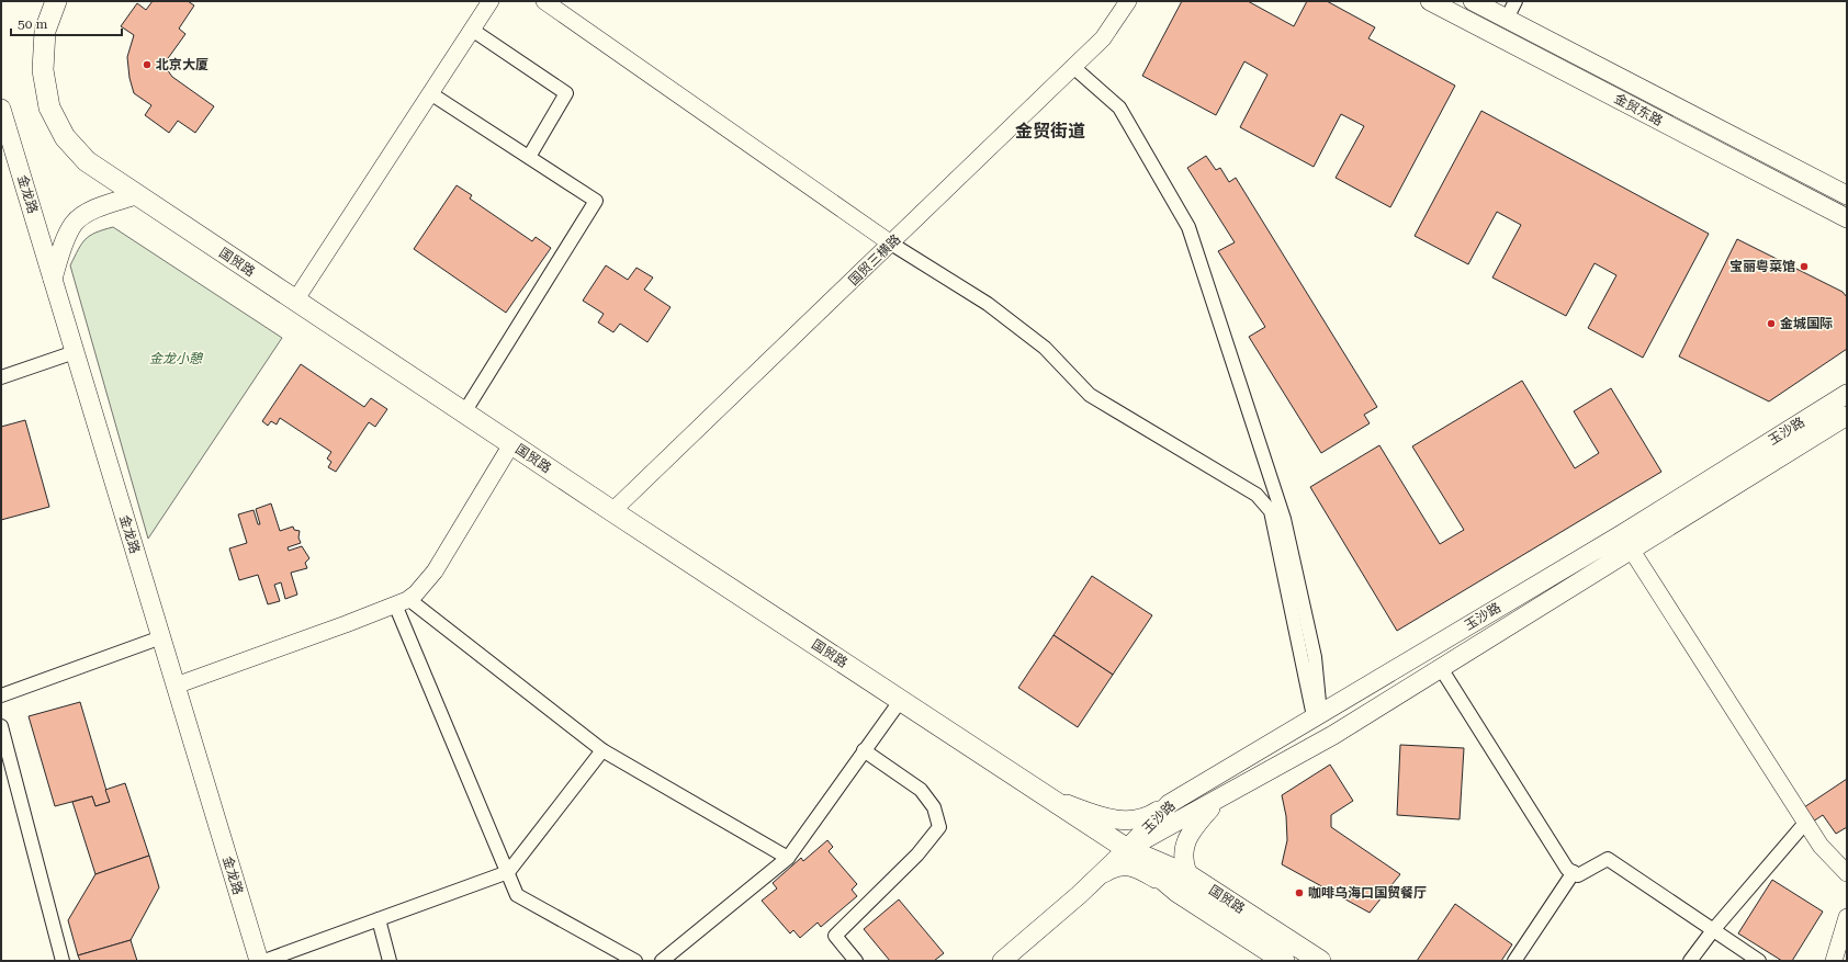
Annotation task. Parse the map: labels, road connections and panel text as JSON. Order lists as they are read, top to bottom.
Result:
{
  "streets": {
    "main road": [
      "金贸东路",
      "金龙路",
      "国贸路",
      "玉沙路"
    ],
    "street": ["国贸三横路"]
  },
  "crossings": [
    ["国贸三横路", "国贸路"],
    ["国贸路", "玉沙路"]
  ],
  "districts": ["金贸街道"],
  "parks": ["金龙小憩"],
  "places": [
    "北京大厦",
    "宝丽粤菜馆",
    "金城国际",
    "咖啡乌海口国贸餐厅"
  ],
  "scale_bar": "50 m"
}
